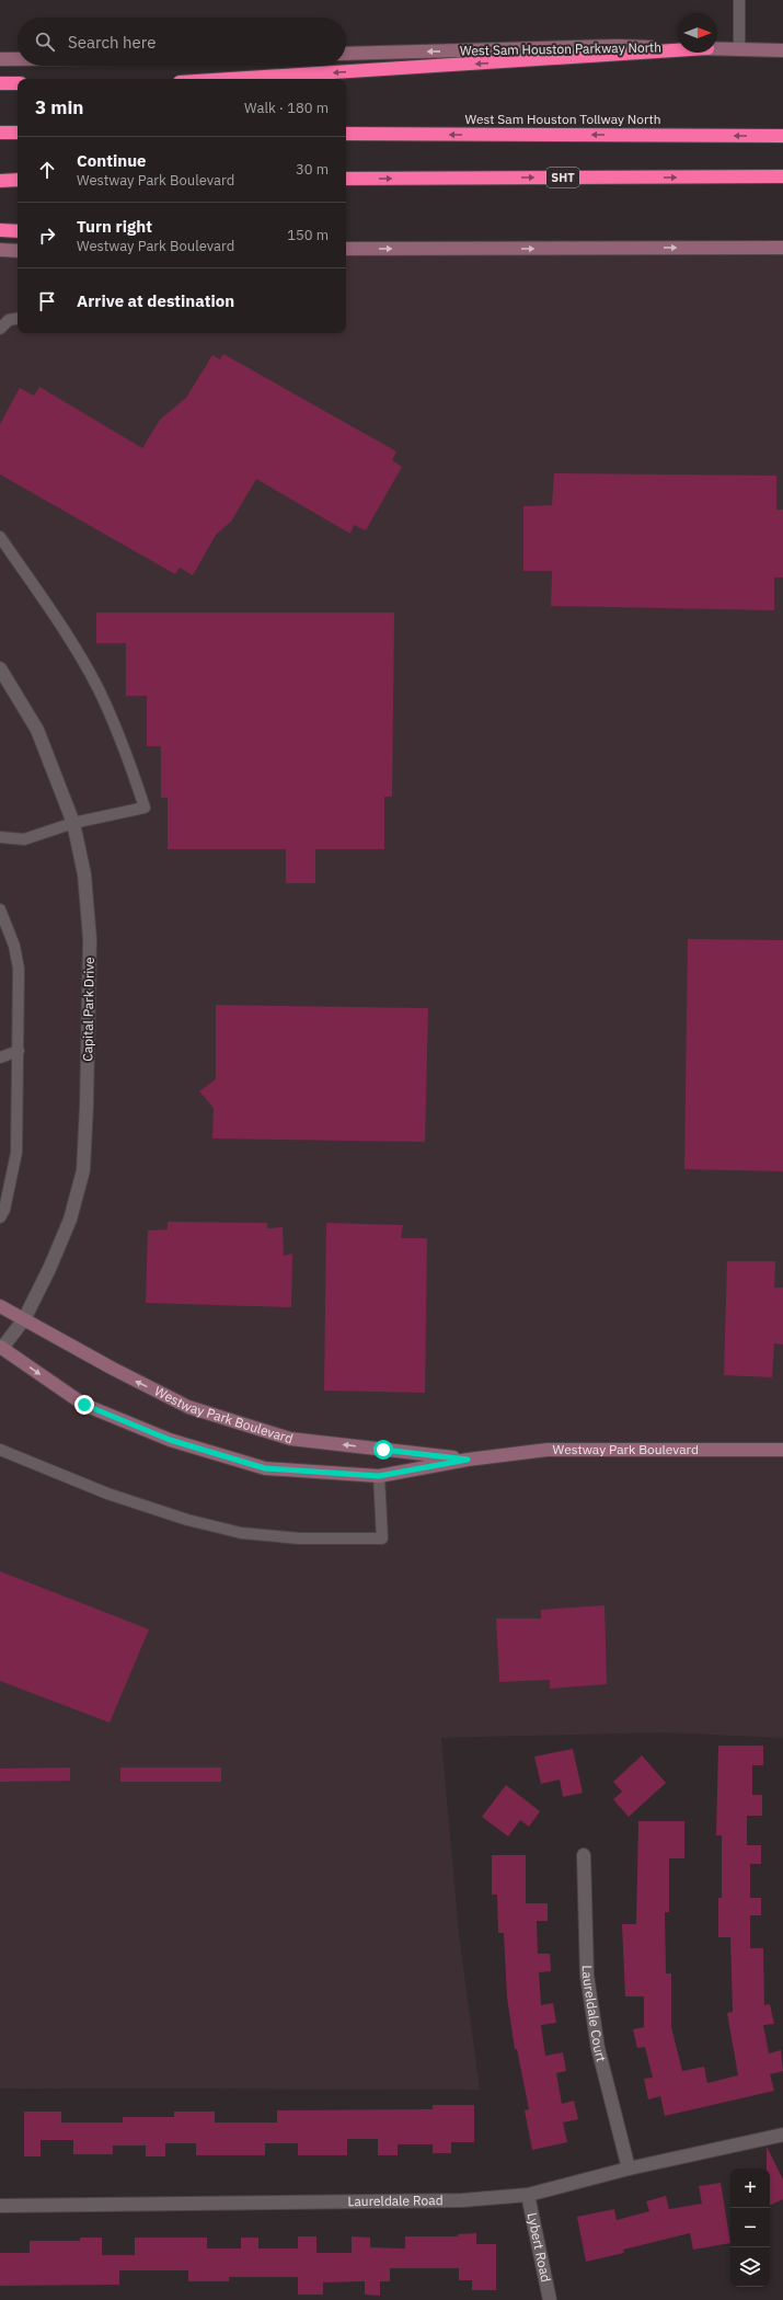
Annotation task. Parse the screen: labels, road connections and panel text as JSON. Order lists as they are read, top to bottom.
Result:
{
  "streets": {
    "highway": ["West Sam Houston Tollway North", "SHT"],
    "street": [
      "West Sam Houston Parkway North",
      "Capital Park Drive",
      "Westway Park Boulevard",
      "Laureldale Court",
      "Laureldale Road",
      "Lybert Road"
    ]
  },
  "crossings": [
    ["Capital Park Drive", "Westway Park Boulevard"],
    ["Laureldale Court", "Laureldale Road"],
    ["Laureldale Road", "Lybert Road"]
  ],
  "one_way": ["West Sam Houston Parkway North"],
  "north": "right",
  "page": {
    "search": "Search here",
    "heading": ["3 min", "Walk · 180 m"],
    "list": [
      ["Continue", "Westway Park Boulevard", "30 m"],
      ["Turn right", "Westway Park Boulevard", "150 m"],
      "Arrive at destination"
    ],
    "map_buttons": ["+", "−"]
  }
}
